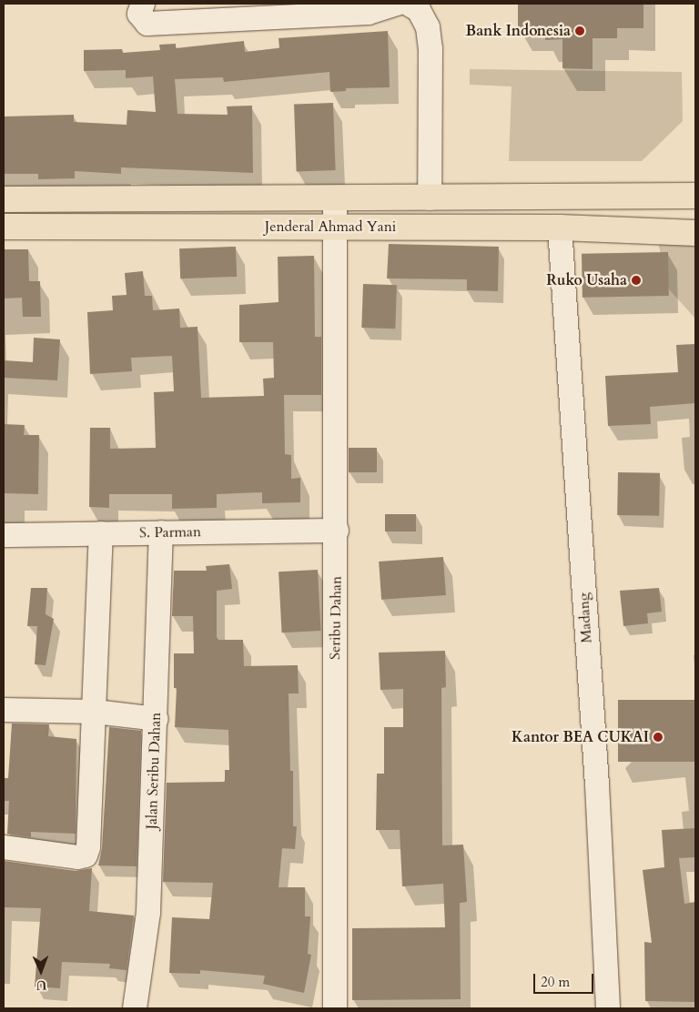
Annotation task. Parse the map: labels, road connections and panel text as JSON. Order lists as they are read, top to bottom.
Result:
{
  "streets": {
    "highway": ["Jenderal Ahmad Yani"],
    "street": [
      "S. Parman",
      "Seribu Dahan",
      "Madang",
      "Jalan Seribu Dahan"
    ]
  },
  "crossings": [
    ["Jenderal Ahmad Yani", "Seribu Dahan"],
    ["Jenderal Ahmad Yani", "Madang"],
    ["S. Parman", "Seribu Dahan"],
    ["S. Parman", "Jalan Seribu Dahan"]
  ],
  "places": ["Bank Indonesia", "Ruko Usaha", "Kantor BEA CUKAI"],
  "scale_bar": "20 m",
  "north": "bottom"
}
